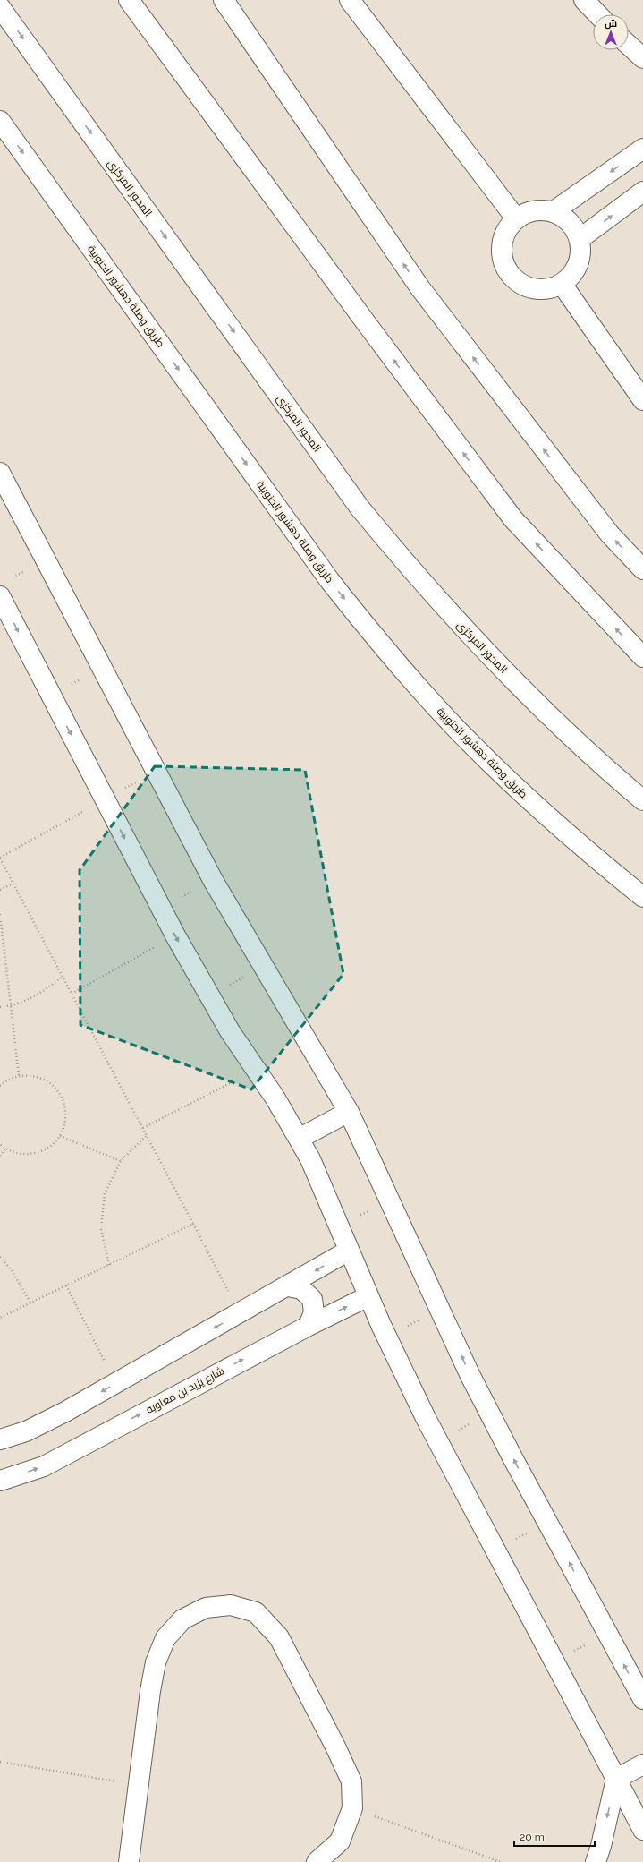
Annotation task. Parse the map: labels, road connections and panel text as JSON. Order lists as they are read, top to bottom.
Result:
{
  "streets": {
    "main road": ["المحور المركزى", "طريق وصلة دهشور الجنوبية", "شارع يزيد بن معاويه"]
  },
  "one_way": ["طريق وصلة دهشور الجنوبية"],
  "scale_bar": "20 m",
  "north": "top"
}
